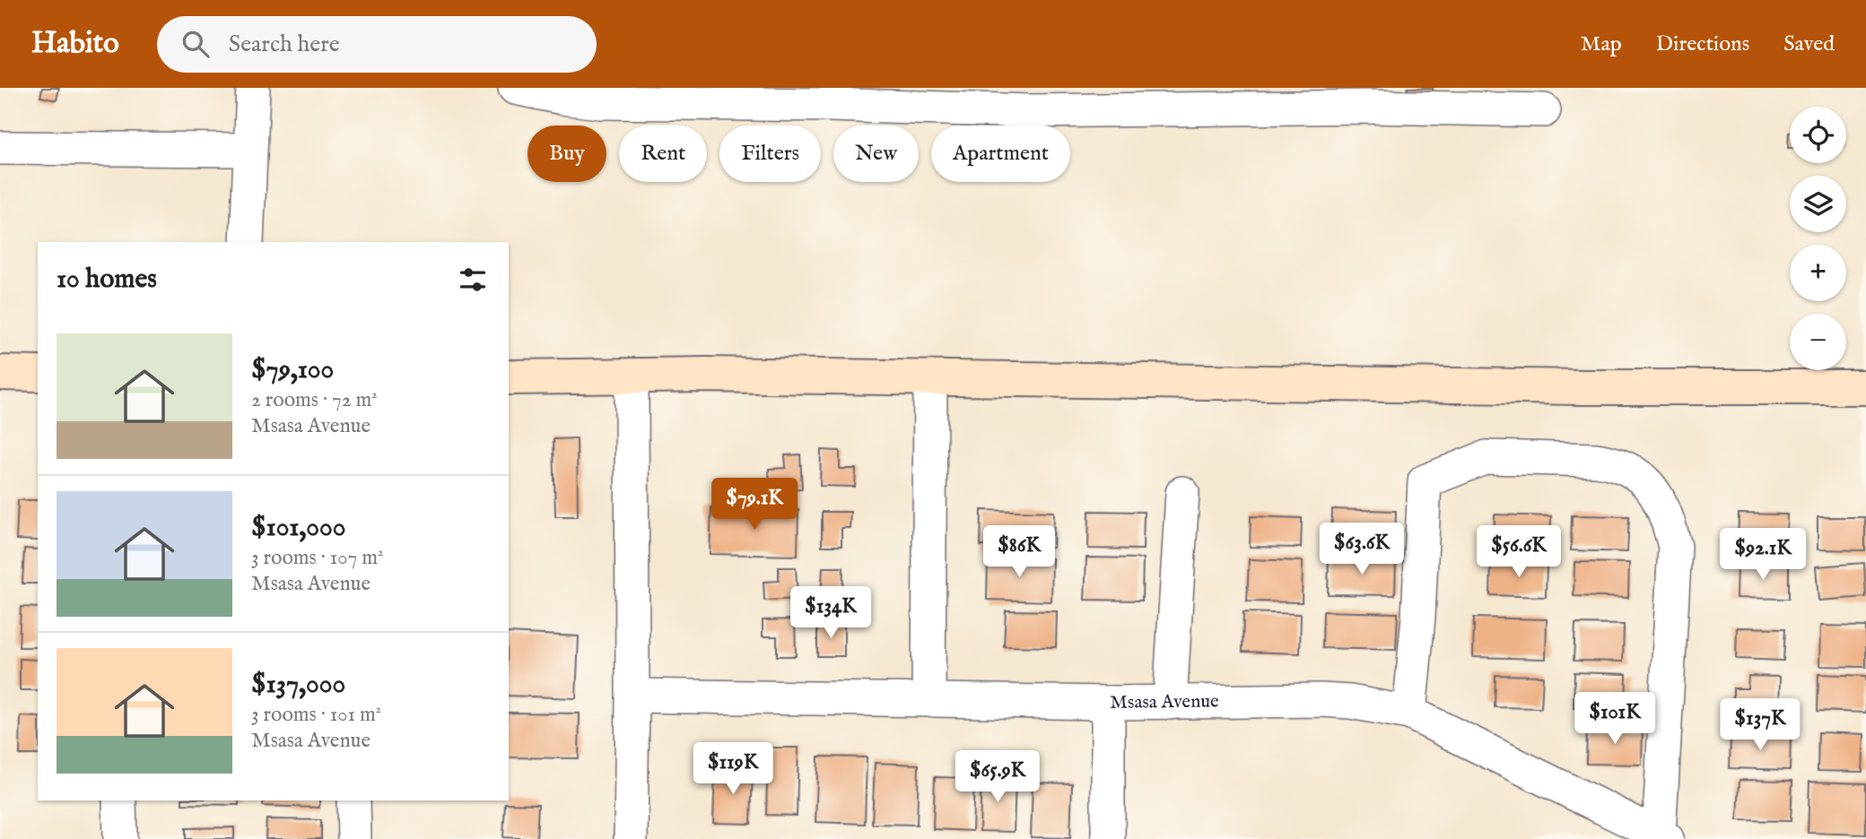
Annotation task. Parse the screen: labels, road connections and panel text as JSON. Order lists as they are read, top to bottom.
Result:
{
  "streets": {
    "street": ["Msasa Avenue"]
  },
  "page": {
    "header": "Habito",
    "search": "Search here",
    "nav": ["Map", "Directions", "Saved"],
    "map_buttons": ["+", "−"],
    "chip": [
      "Buy",
      "Rent",
      "Filters",
      "New",
      "Apartment"
    ],
    "heading": "10 homes",
    "list": [
      {
        "name": "$79,100",
        "note": "2 rooms · 72 m² · Msasa Avenue"
      },
      {
        "name": "$101,000",
        "note": "3 rooms · 107 m² · Msasa Avenue"
      },
      {
        "name": "$137,000",
        "note": "3 rooms · 101 m² · Msasa Avenue"
      }
    ],
    "price": [
      "$79.1K",
      "$63.6K",
      "$86K",
      "$56.6K",
      "$92.1K",
      "$134K",
      "$101K",
      "$137K",
      "$119K",
      "$65.9K"
    ]
  }
}
